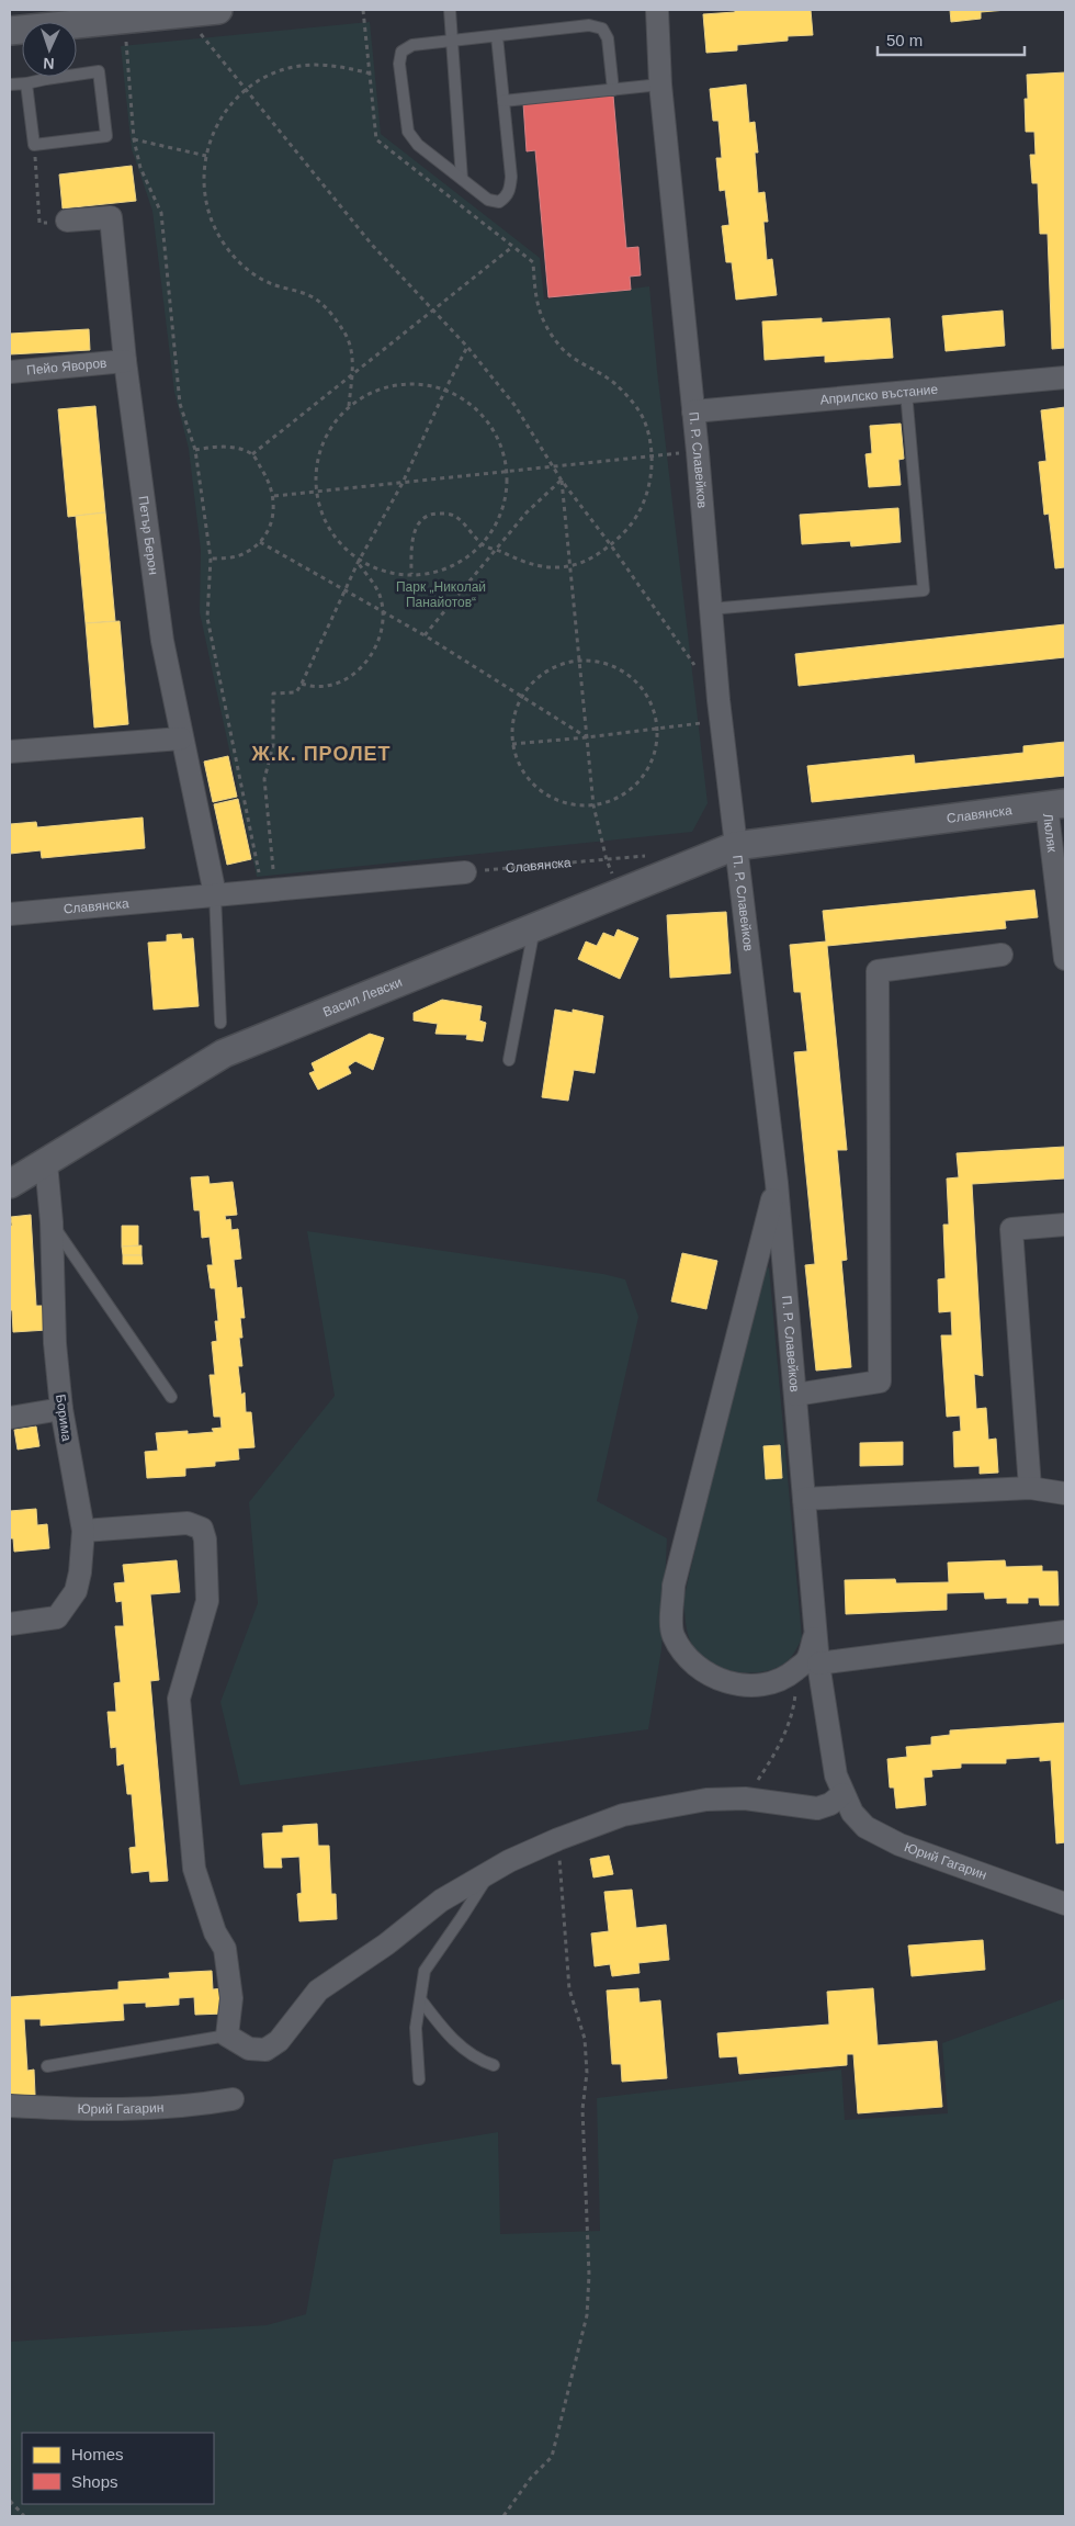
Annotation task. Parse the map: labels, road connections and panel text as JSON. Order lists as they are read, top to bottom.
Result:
{
  "streets": {
    "street": [
      "Пейо Яворов",
      "Априлско въстание",
      "П. Р. Славейков",
      "Петър Берон",
      "Славянска",
      "Люляк",
      "Васил Левски",
      "Борима",
      "Юрий Гагарин"
    ]
  },
  "crossings": [
    ["Пейо Яворов", "Петър Берон"],
    ["Априлско въстание", "П. Р. Славейков"],
    ["П. Р. Славейков", "Славянска"],
    ["П. Р. Славейков", "Васил Левски"],
    ["П. Р. Славейков", "Юрий Гагарин"],
    ["Петър Берон", "Славянска"],
    ["Славянска", "Люляк"],
    ["Славянска", "Васил Левски"],
    ["Васил Левски", "Борима"]
  ],
  "districts": ["Ж.К. ПРОЛЕТ"],
  "parks": ["Парк „Николай Панайотов“"],
  "legend": ["Homes", "Shops"],
  "scale_bar": "50 m",
  "north": "bottom"
}
